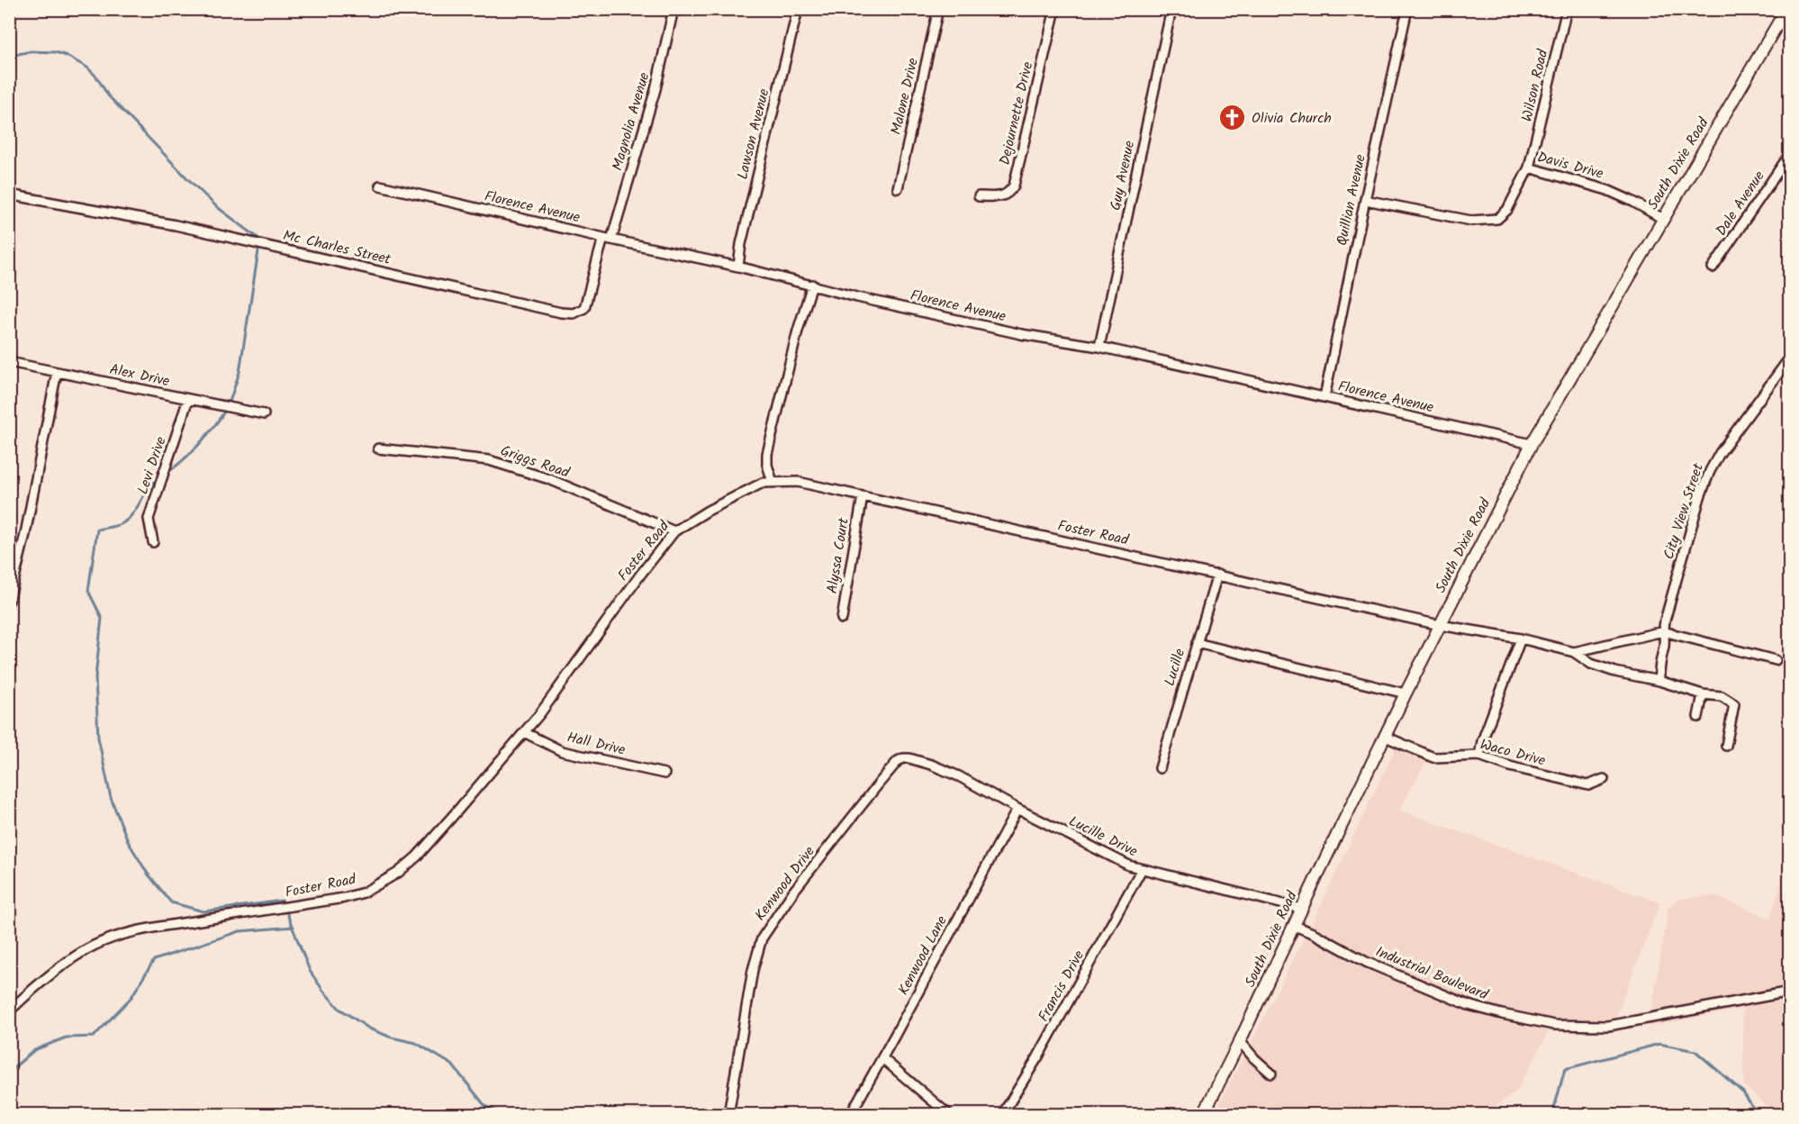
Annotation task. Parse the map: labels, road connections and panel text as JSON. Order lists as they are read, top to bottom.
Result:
{
  "streets": {
    "main road": ["South Dixie Road"],
    "street": [
      "Wilson Road",
      "Malone Drive",
      "Dejournette Drive",
      "Magnolia Avenue",
      "Lawson Avenue",
      "Davis Drive",
      "Guy Avenue",
      "Quillian Avenue",
      "Dale Avenue",
      "Florence Avenue",
      "Mc Charles Street",
      "Alex Drive",
      "Griggs Road",
      "Levi Drive",
      "City View Street",
      "Foster Road",
      "Alyssa Court",
      "Lucille",
      "Hall Drive",
      "Waco Drive",
      "Lucille Drive",
      "Kenwood Drive",
      "Kenwood Lane",
      "Industrial Boulevard",
      "Francis Drive"
    ]
  },
  "crossings": [
    ["Wilson Road", "Davis Drive"],
    ["Magnolia Avenue", "Florence Avenue"],
    ["Magnolia Avenue", "Mc Charles Street"],
    ["Lawson Avenue", "Florence Avenue"],
    ["South Dixie Road", "Davis Drive"],
    ["South Dixie Road", "Florence Avenue"],
    ["South Dixie Road", "Foster Road"],
    ["South Dixie Road", "Waco Drive"],
    ["South Dixie Road", "Lucille Drive"],
    ["South Dixie Road", "Industrial Boulevard"],
    ["Davis Drive", "Quillian Avenue"],
    ["Guy Avenue", "Florence Avenue"],
    ["Quillian Avenue", "Florence Avenue"],
    ["Florence Avenue", "Mc Charles Street"],
    ["Alex Drive", "Levi Drive"],
    ["Griggs Road", "Foster Road"],
    ["Foster Road", "Alyssa Court"],
    ["Foster Road", "Lucille"],
    ["Foster Road", "Hall Drive"],
    ["Lucille Drive", "Kenwood Drive"],
    ["Lucille Drive", "Kenwood Lane"],
    ["Lucille Drive", "Francis Drive"]
  ],
  "places": {
    "church": ["Olivia Church"]
  }
}
